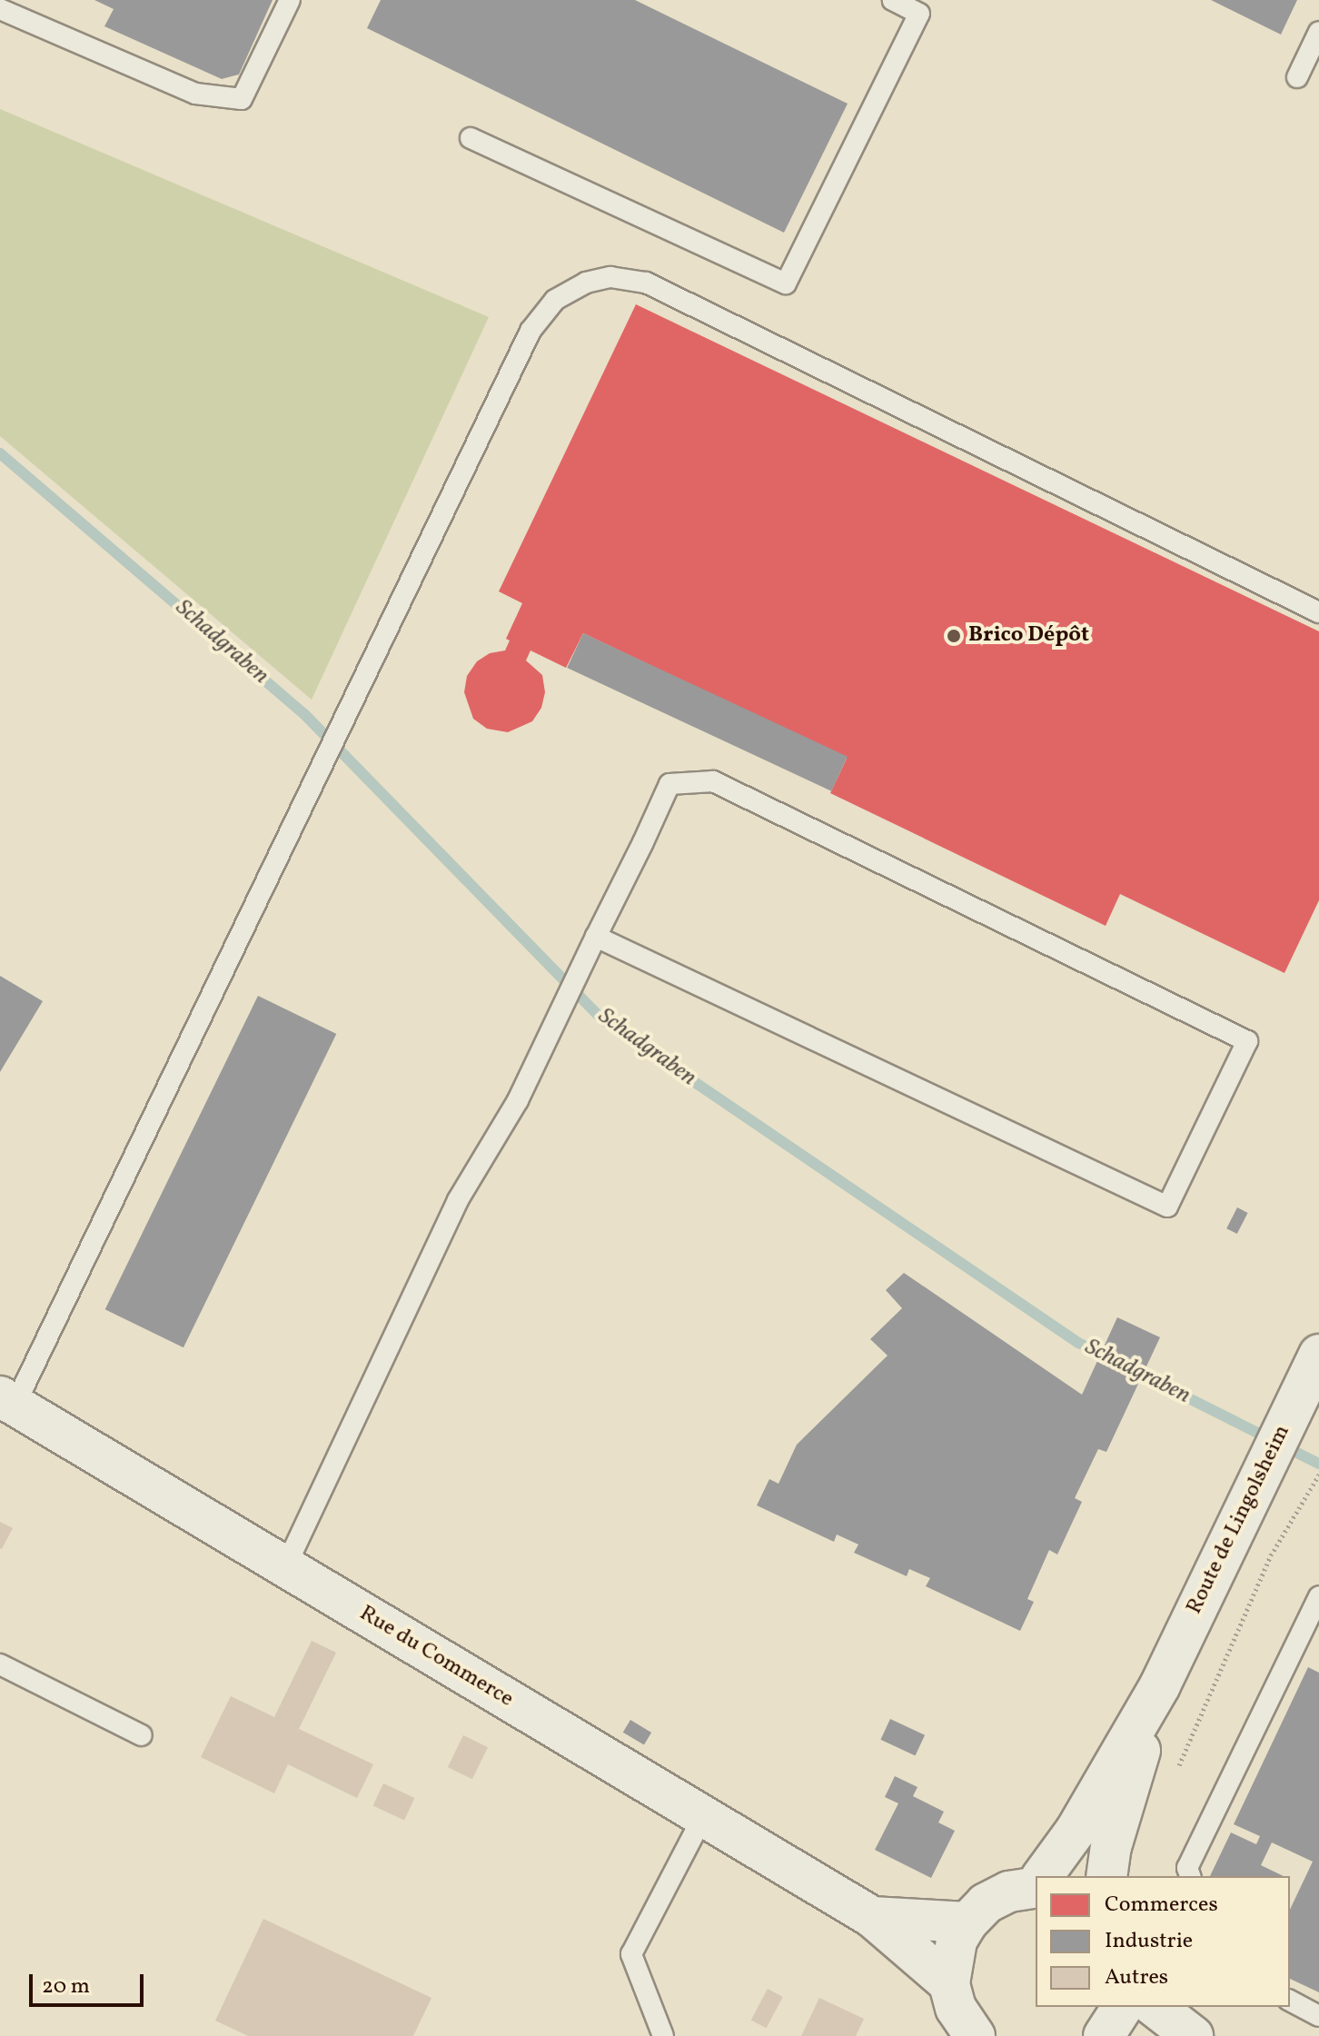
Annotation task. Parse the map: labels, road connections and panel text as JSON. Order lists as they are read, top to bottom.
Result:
{
  "streets": {
    "street": ["Route de Lingolsheim", "Rue du Commerce"]
  },
  "water": ["Schadgraben"],
  "places": ["Brico Dépôt"],
  "legend": ["Commerces", "Industrie", "Autres"],
  "scale_bar": "20 m"
}
